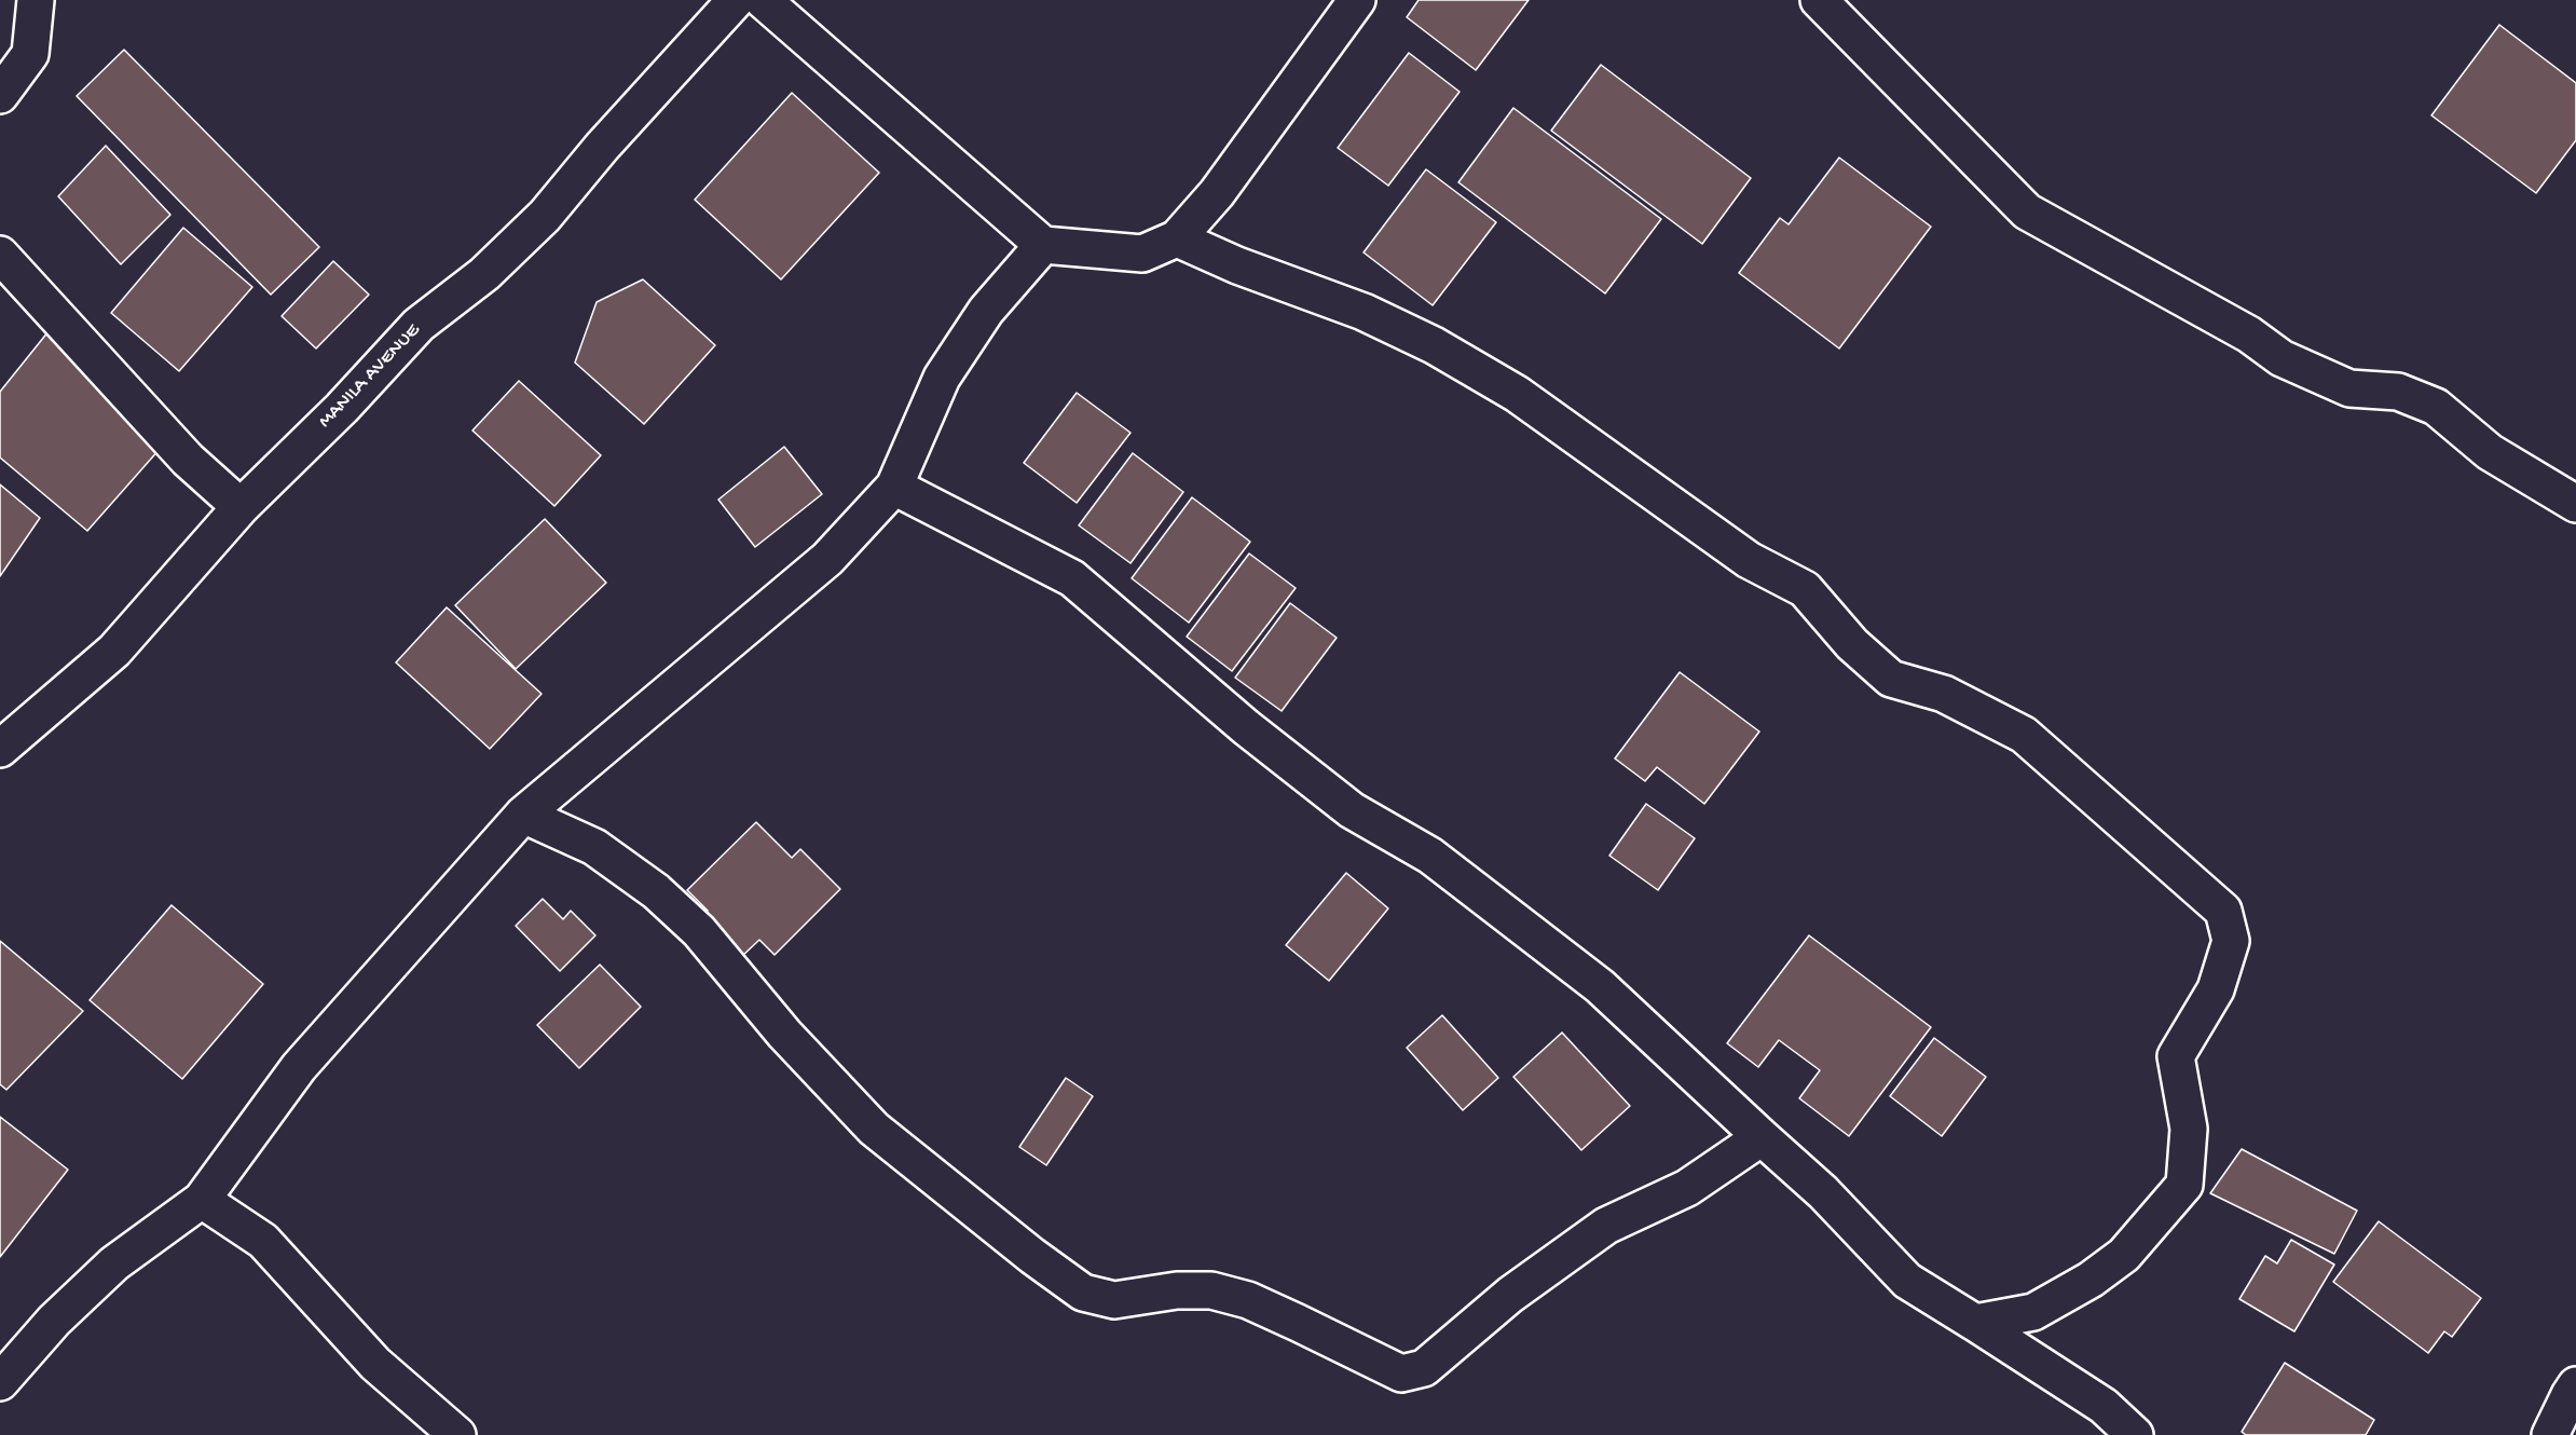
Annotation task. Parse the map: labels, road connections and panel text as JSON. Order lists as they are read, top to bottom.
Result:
{
  "streets": {
    "street": ["MANILA AVENUE"]
  }
}
